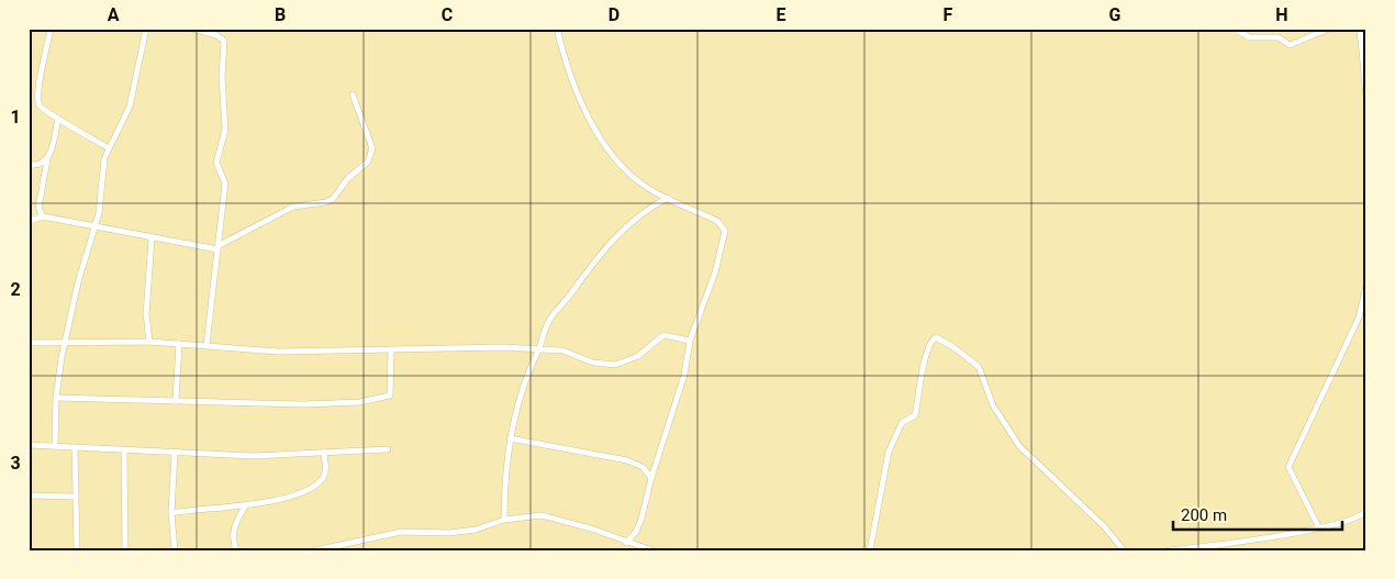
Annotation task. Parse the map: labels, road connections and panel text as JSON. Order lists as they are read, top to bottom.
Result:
{
  "scale_bar": "200 m",
  "grid": {
    "columns": [
      "A",
      "B",
      "C",
      "D",
      "E",
      "F",
      "G",
      "H"
    ],
    "rows": ["1", "2", "3"]
  }
}
